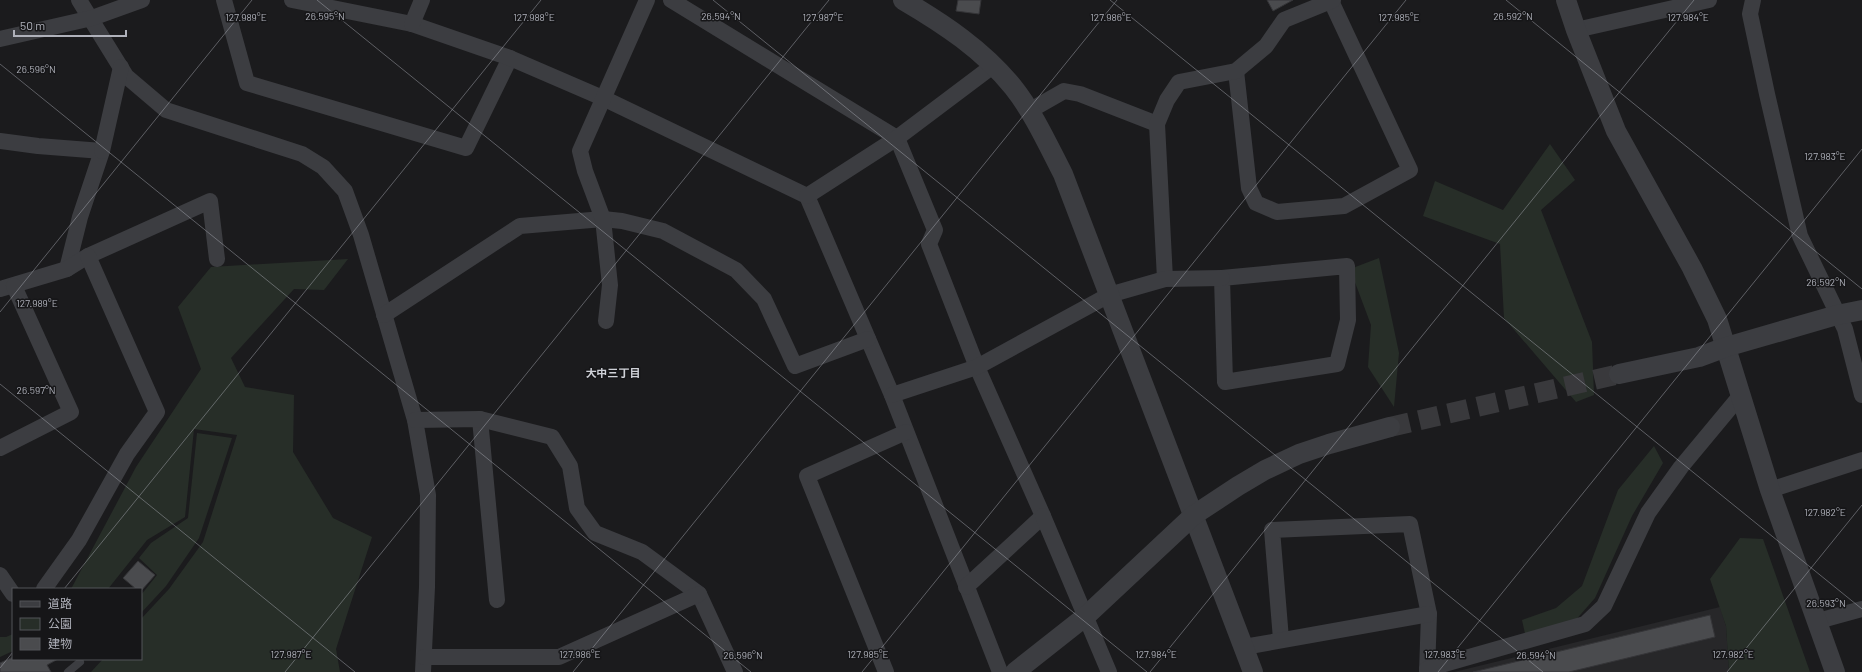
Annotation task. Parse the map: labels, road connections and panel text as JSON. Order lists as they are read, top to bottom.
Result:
{
  "districts": ["大中三丁目"],
  "legend": ["道路", "公園", "建物"],
  "scale_bar": "50 m",
  "coordinates": [
    "26.595°N",
    "26.594°N",
    "26.592°N",
    "127.989°E",
    "127.988°E",
    "127.987°E",
    "127.986°E",
    "127.985°E",
    "127.984°E",
    "26.596°N",
    "127.983°E",
    "26.597°N",
    "127.982°E",
    "26.593°N"
  ]
}
